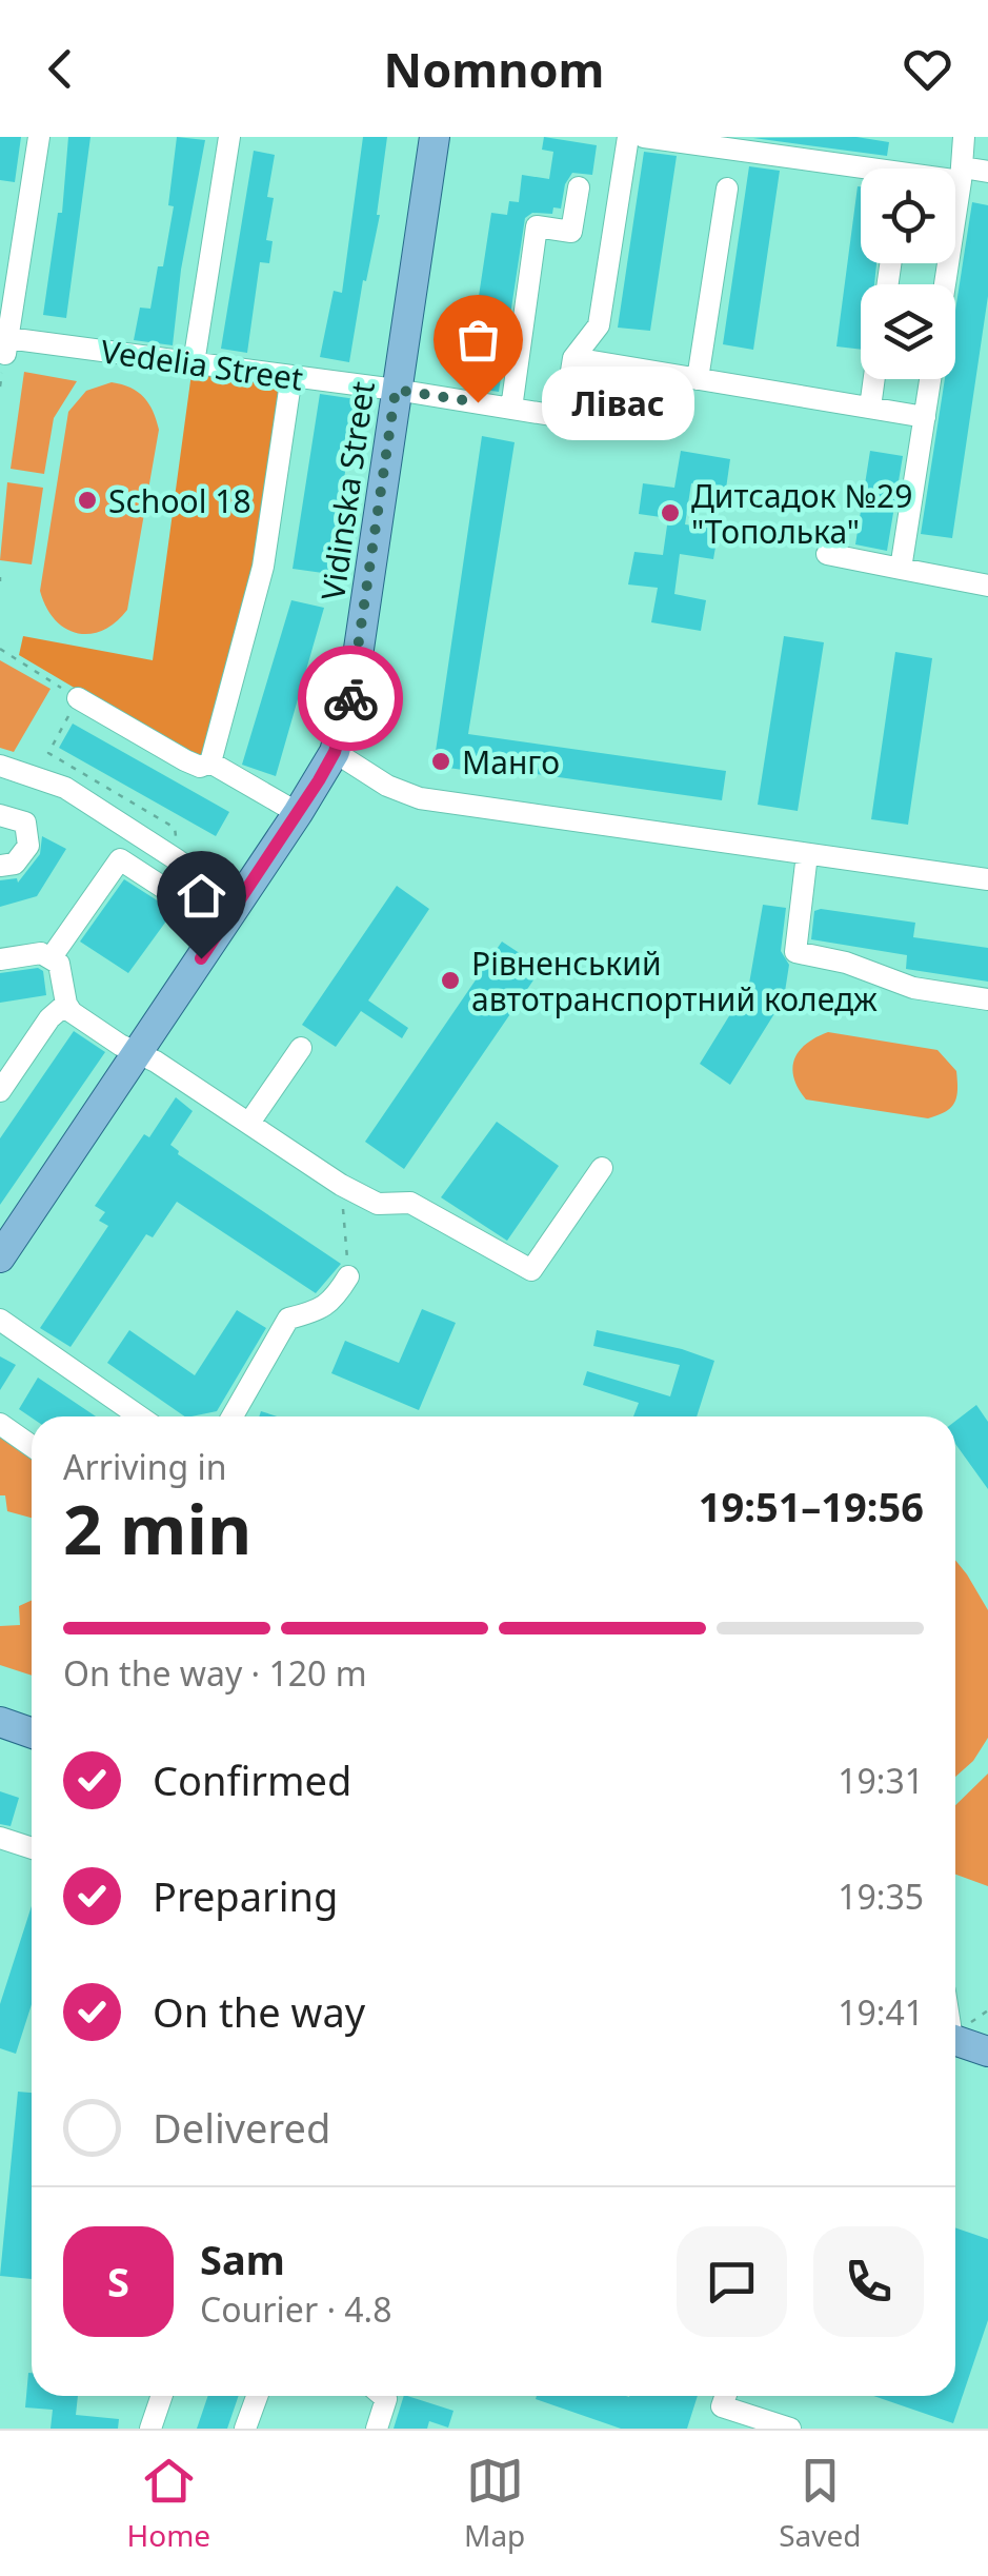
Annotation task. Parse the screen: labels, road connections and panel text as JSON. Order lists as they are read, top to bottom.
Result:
{
  "streets": {
    "main road": ["Vidinska Street"],
    "street": ["Vedelia Street"]
  },
  "crossings": [
    ["Vedelia Street", "Vidinska Street"]
  ],
  "places": [
    "Лівас",
    "School 18",
    "Дитсадок №29 \"Тополька\"",
    "Манго",
    "Рівненський автотранспортний коледж"
  ],
  "page": {
    "header": "Nomnom",
    "bubble": "Лівас",
    "heading": ["2 min", "Arriving in", "19:51–19:56"],
    "panel": ["Sam", "Courier · 4.8"],
    "bar": "On the way · 120 m",
    "list": [
      ["Confirmed", "19:31"],
      ["Preparing", "19:35"],
      ["On the way", "19:41"],
      "Delivered"
    ],
    "round": "S",
    "tabs": ["Home", "Map", "Saved"]
  }
}
